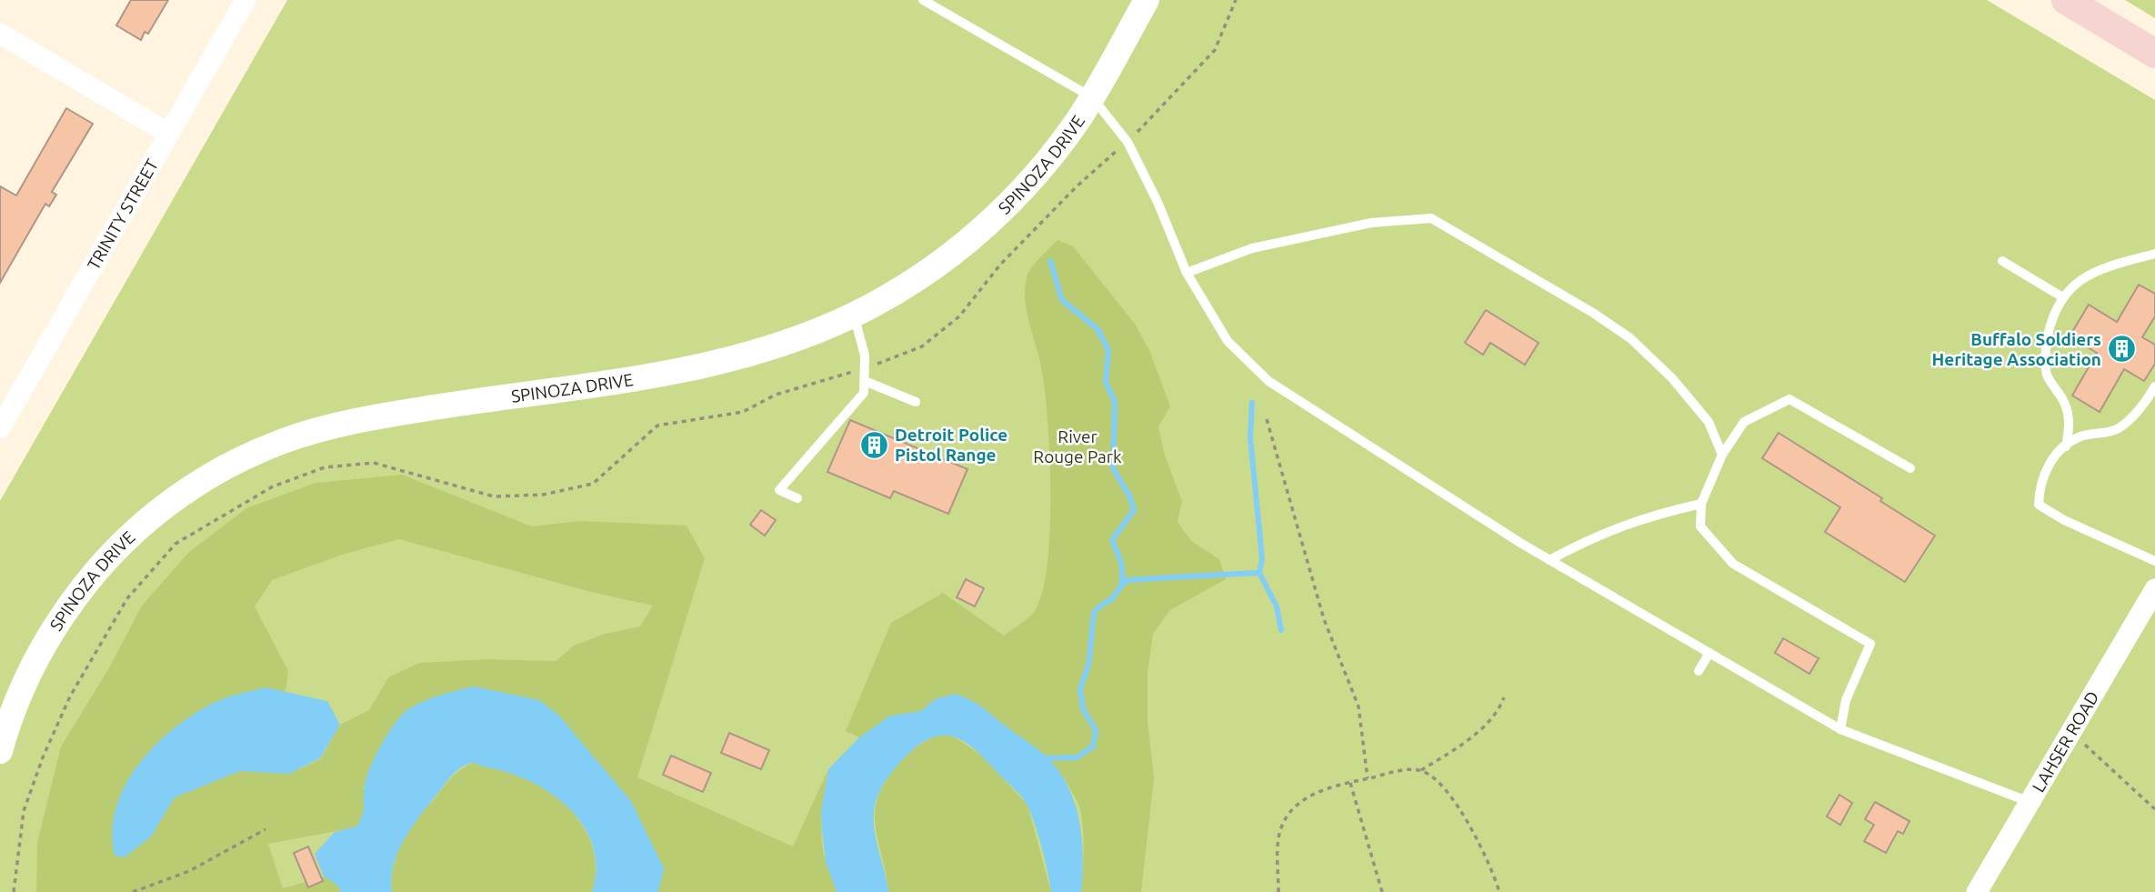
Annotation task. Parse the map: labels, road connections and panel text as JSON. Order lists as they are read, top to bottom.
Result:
{
  "streets": {
    "street": ["SPINOZA DRIVE", "TRINITY STREET", "LAHSER ROAD"]
  },
  "parks": ["River Rouge Park"],
  "places": {
    "building": ["Buffalo Soldiers Heritage Association", "Detroit Police Pistol Range"]
  }
}
